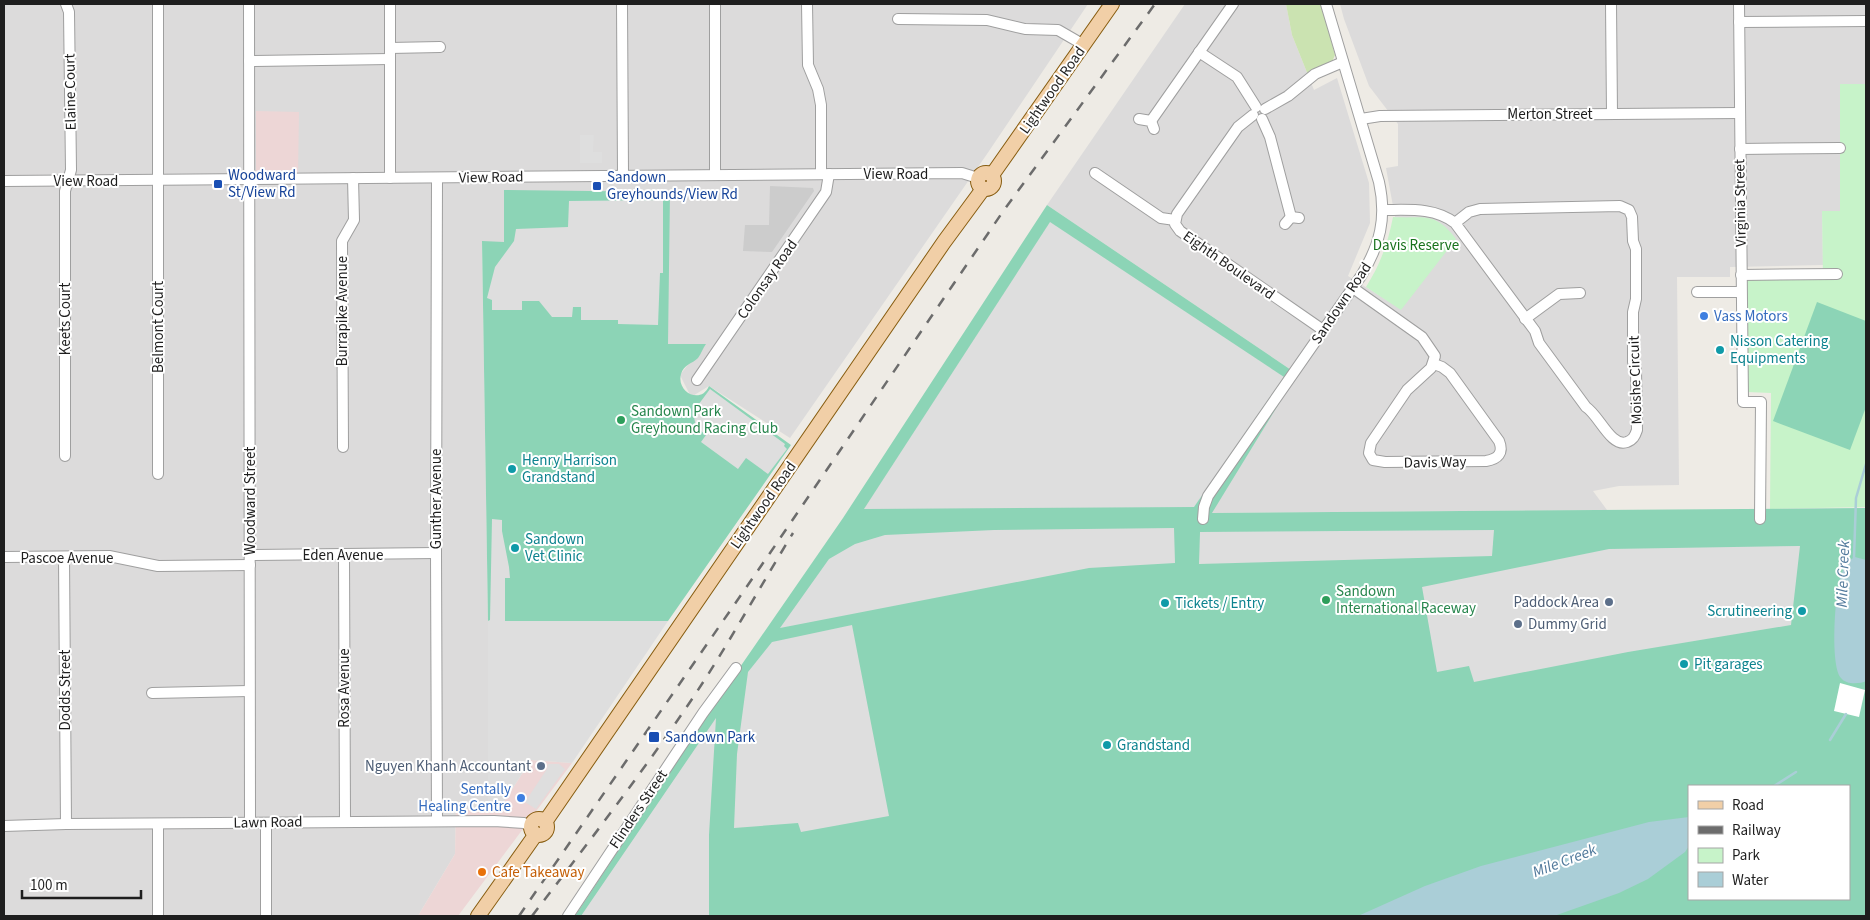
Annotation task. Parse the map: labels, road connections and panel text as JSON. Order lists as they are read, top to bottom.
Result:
{
  "streets": {
    "main road": ["Lightwood Road"],
    "street": [
      "Elaine Court",
      "Merton Street",
      "View Road",
      "Virginia Street",
      "Eighth Boulevard",
      "Colonsay Road",
      "Sandown Road",
      "Burrapike Avenue",
      "Keets Court",
      "Belmont Court",
      "Moishe Circuit",
      "Davis Way",
      "Gunther Avenue",
      "Woodward Street",
      "Eden Avenue",
      "Pascoe Avenue",
      "Rosa Avenue",
      "Dodds Street",
      "Flinders Street",
      "Lawn Road"
    ]
  },
  "crossings": [
    ["Lightwood Road", "View Road"],
    ["Lightwood Road", "Lawn Road"],
    ["Elaine Court", "View Road"],
    ["Elaine Court", "Keets Court"],
    ["Merton Street", "Virginia Street"],
    ["Merton Street", "Sandown Road"],
    ["View Road", "Colonsay Road"],
    ["View Road", "Burrapike Avenue"],
    ["View Road", "Keets Court"],
    ["View Road", "Belmont Court"],
    ["View Road", "Gunther Avenue"],
    ["View Road", "Woodward Street"],
    ["Eighth Boulevard", "Sandown Road"],
    ["Sandown Road", "Moishe Circuit"],
    ["Gunther Avenue", "Eden Avenue"],
    ["Gunther Avenue", "Lawn Road"],
    ["Woodward Street", "Eden Avenue"],
    ["Woodward Street", "Pascoe Avenue"],
    ["Woodward Street", "Lawn Road"],
    ["Eden Avenue", "Pascoe Avenue"],
    ["Eden Avenue", "Rosa Avenue"],
    ["Pascoe Avenue", "Dodds Street"],
    ["Rosa Avenue", "Lawn Road"],
    ["Dodds Street", "Lawn Road"]
  ],
  "water": ["Mile Creek"],
  "parks": ["Davis Reserve"],
  "places": {
    "transit": ["Woodward St/View Rd", "Sandown Greyhounds/View Rd", "Sandown Park"],
    "other": [
      "Vass Motors",
      "Nisson Catering Equipments",
      "Sandown Park Greyhound Racing Club",
      "Henry Harrison Grandstand",
      "Sandown Vet Clinic",
      "Sandown International Raceway",
      "Paddock Area",
      "Tickets / Entry",
      "Scrutineering",
      "Dummy Grid",
      "Pit garages",
      "Grandstand",
      "Nguyen Khanh Accountant",
      "Sentally Healing Centre",
      "Cafe Takeaway"
    ]
  },
  "legend": [
    "Road",
    "Railway",
    "Park",
    "Water"
  ],
  "scale_bar": "100 m"
}
